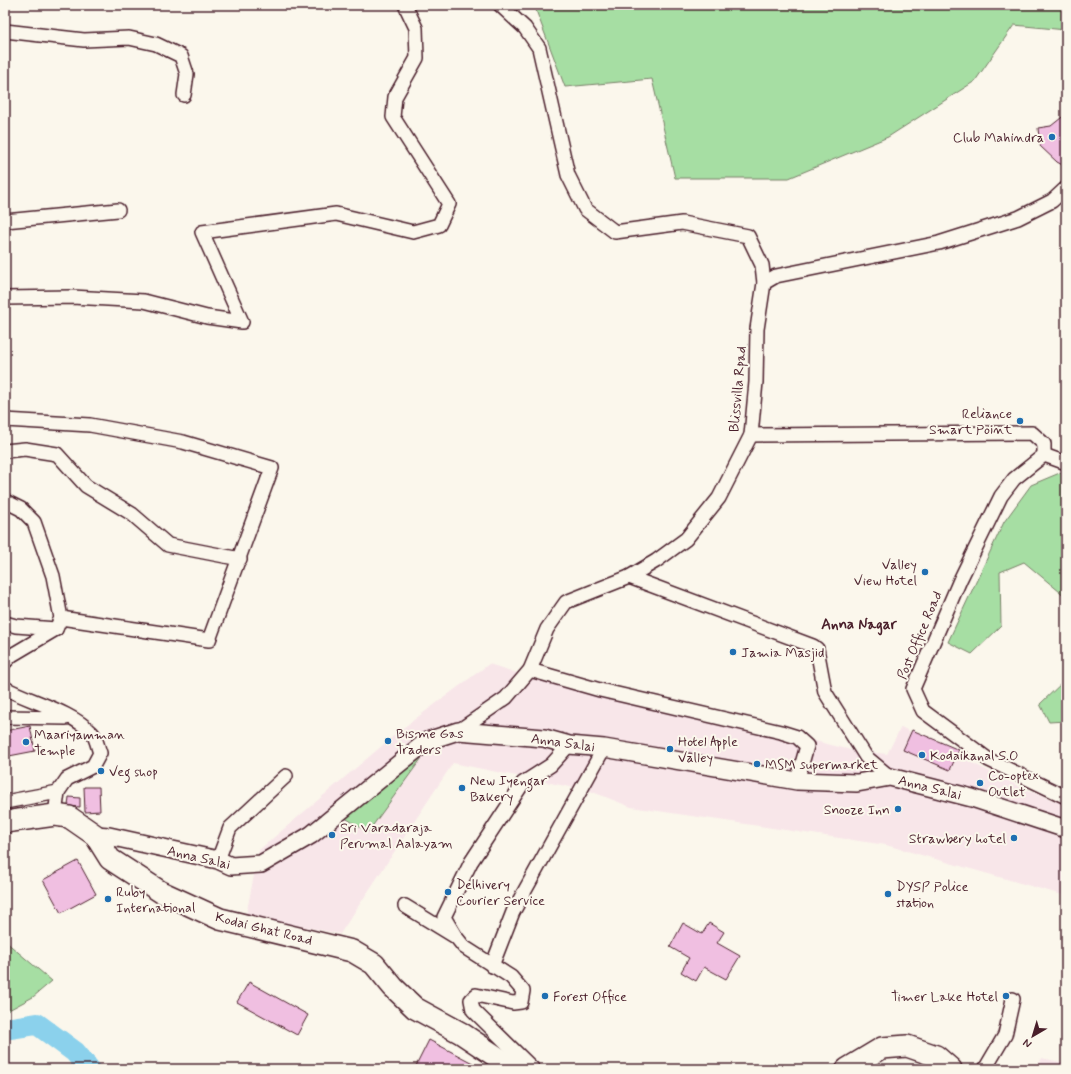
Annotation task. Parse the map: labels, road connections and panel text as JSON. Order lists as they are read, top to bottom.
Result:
{
  "streets": {
    "main road": ["Kodai Ghat Road"],
    "street": ["Blissvilla Rpad", "Post Office Road", "Anna Salai"]
  },
  "crossings": [
    ["Blissvilla Rpad", "Anna Salai"],
    ["Anna Salai", "Kodai Ghat Road"]
  ],
  "districts": ["Anna Nagar"],
  "places": [
    "Club Mahindra",
    "Reliance Smart Point",
    "Valley View Hotel",
    "Jamia Masjid",
    "Bisme Gas Traders",
    "Maariyamman Temple",
    "Hotel Apple Valley",
    "Kodaikanal S.O",
    "MSM supermarket",
    "Veg shop",
    "Co-optex Outlet",
    "New Iyengar Bakery",
    "Snooze Inn",
    "Sri Varadaraja Perumal Aalayam",
    "Strawbery hotel",
    "Delhivery Courier Service",
    "DYSP Police station",
    "Ruby International",
    "Forest Office",
    "Timer Lake Hotel"
  ],
  "north": "bottom left"
}
